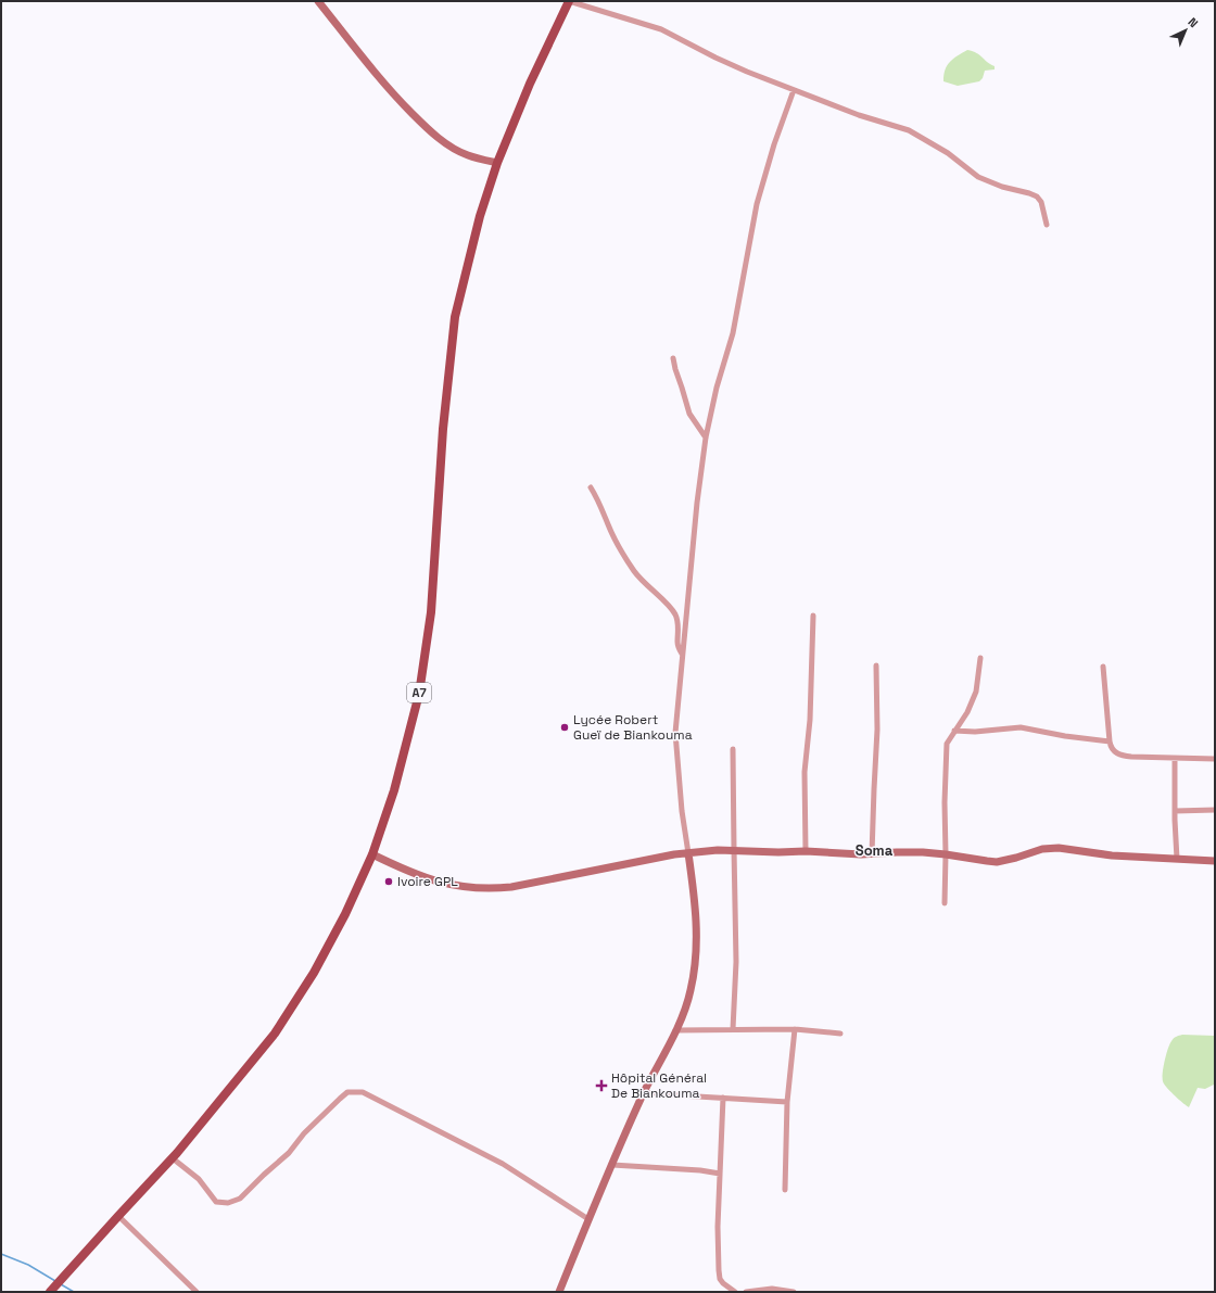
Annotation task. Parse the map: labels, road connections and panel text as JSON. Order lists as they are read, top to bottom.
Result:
{
  "streets": {
    "main road": ["A7"]
  },
  "districts": ["Soma"],
  "places": {
    "other": ["Lycée Robert Gueï de Biankouma", "Ivoire GPL"],
    "health": ["Hôpital Général De Biankouma"]
  },
  "north": "top right"
}
